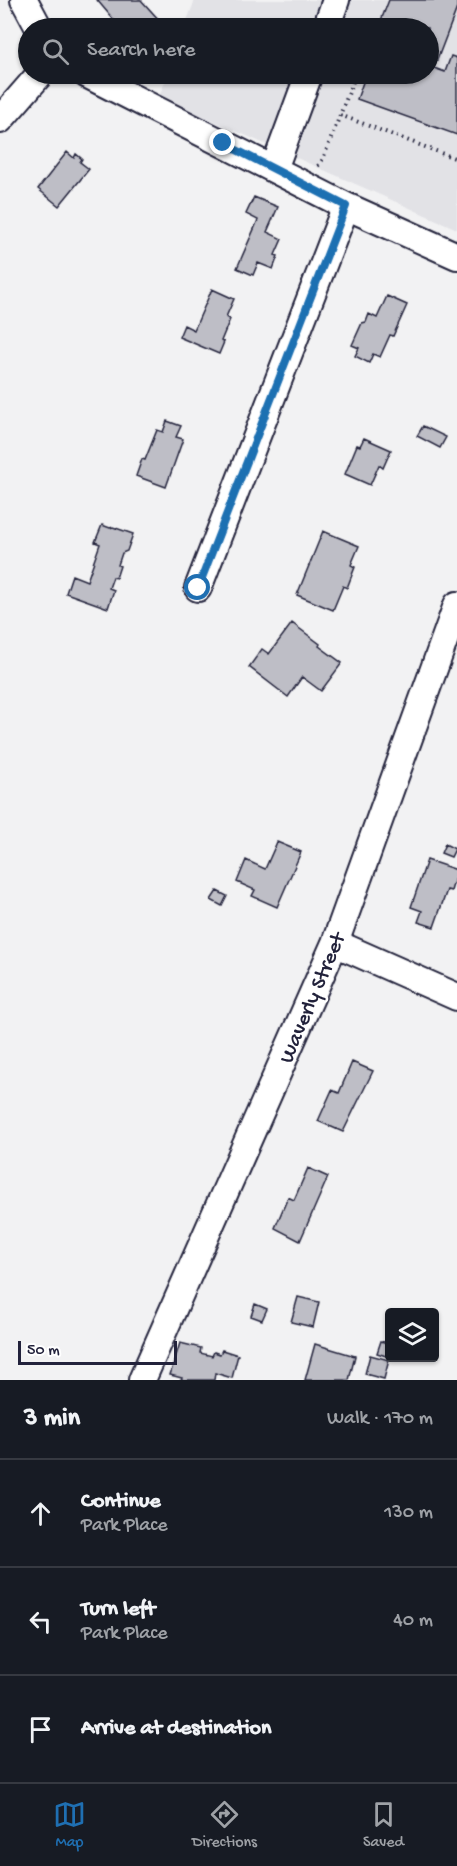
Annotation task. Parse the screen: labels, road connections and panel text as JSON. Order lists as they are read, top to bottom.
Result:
{
  "streets": {
    "street": ["Waverly Street"]
  },
  "scale_bar": "50 m",
  "page": {
    "search": "Search here",
    "scale": "50 m",
    "heading": ["3 min", "Walk · 170 m"],
    "list": [
      ["Continue", "Park Place", "130 m"],
      ["Turn left", "Park Place", "40 m"],
      "Arrive at destination"
    ],
    "nav": ["Map", "Directions", "Saved"]
  }
}
